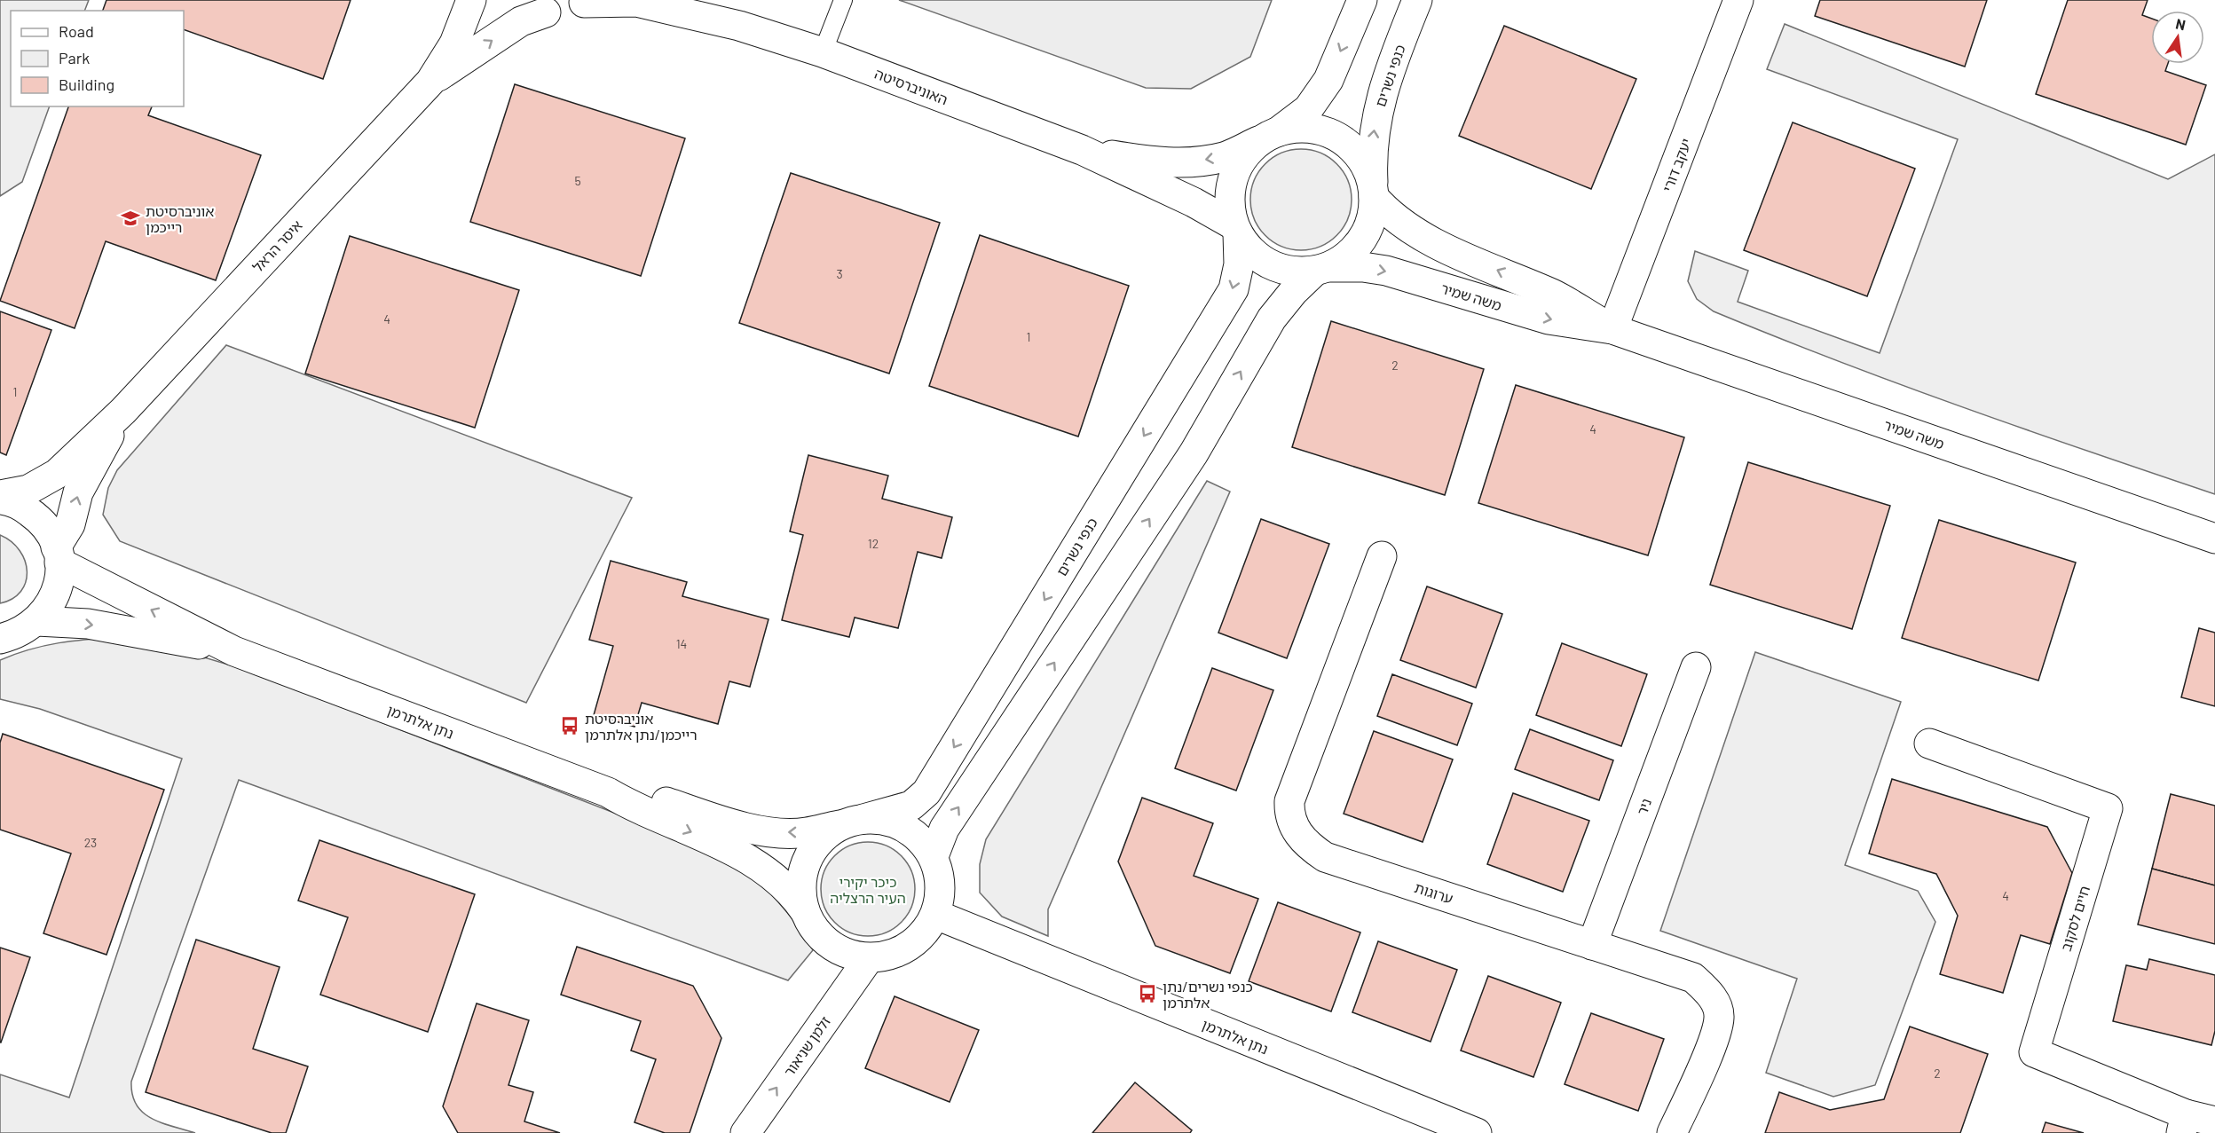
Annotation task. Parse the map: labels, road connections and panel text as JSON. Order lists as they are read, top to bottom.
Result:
{
  "streets": {
    "street": [
      "כנפי נשרים",
      "האוניברסיטה",
      "יעקב דורי",
      "איסר הראל",
      "משה שמיר",
      "נתן אלתרמן",
      "ניר",
      "ערוגות",
      "חיים לסקוב",
      "זלמן שניאור"
    ]
  },
  "crossings": [
    ["כנפי נשרים", "האוניברסיטה"],
    ["כנפי נשרים", "משה שמיר"],
    ["כנפי נשרים", "נתן אלתרמן"],
    ["כנפי נשרים", "זלמן שניאור"],
    ["האוניברסיטה", "איסר הראל"],
    ["האוניברסיטה", "משה שמיר"],
    ["יעקב דורי", "משה שמיר"],
    ["איסר הראל", "נתן אלתרמן"],
    ["נתן אלתרמן", "זלמן שניאור"],
    ["ניר", "ערוגות"]
  ],
  "one_way": ["זלמן שניאור"],
  "parks": ["כיכר יקירי העיר הרצליה"],
  "places": {
    "school or university": ["אוניברסיטת רייכמן"],
    "bus stop": ["אוניברסיטת רייכמן/נתן אלתרמן", "כנפי נשרים/נתן אלתרמן"]
  },
  "house_numbers": [
    "5",
    "3",
    "4",
    "1",
    "2",
    "1",
    "4",
    "12",
    "14",
    "23",
    "4",
    "2"
  ],
  "legend": ["Road", "Park", "Building"],
  "north": "top"
}
